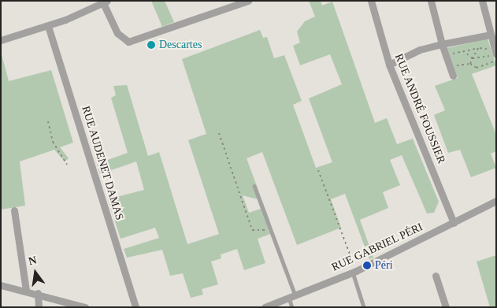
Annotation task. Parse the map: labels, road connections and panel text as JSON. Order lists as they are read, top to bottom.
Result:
{
  "streets": {
    "street": ["RUE ANDRÉ FOUSSIER", "RUE AUDENET DAMAS", "RUE GABRIEL PÉRI"]
  },
  "crossings": [
    ["RUE ANDRÉ FOUSSIER", "RUE GABRIEL PÉRI"]
  ],
  "places": ["Descartes", "Péri"],
  "north": "top"
}
